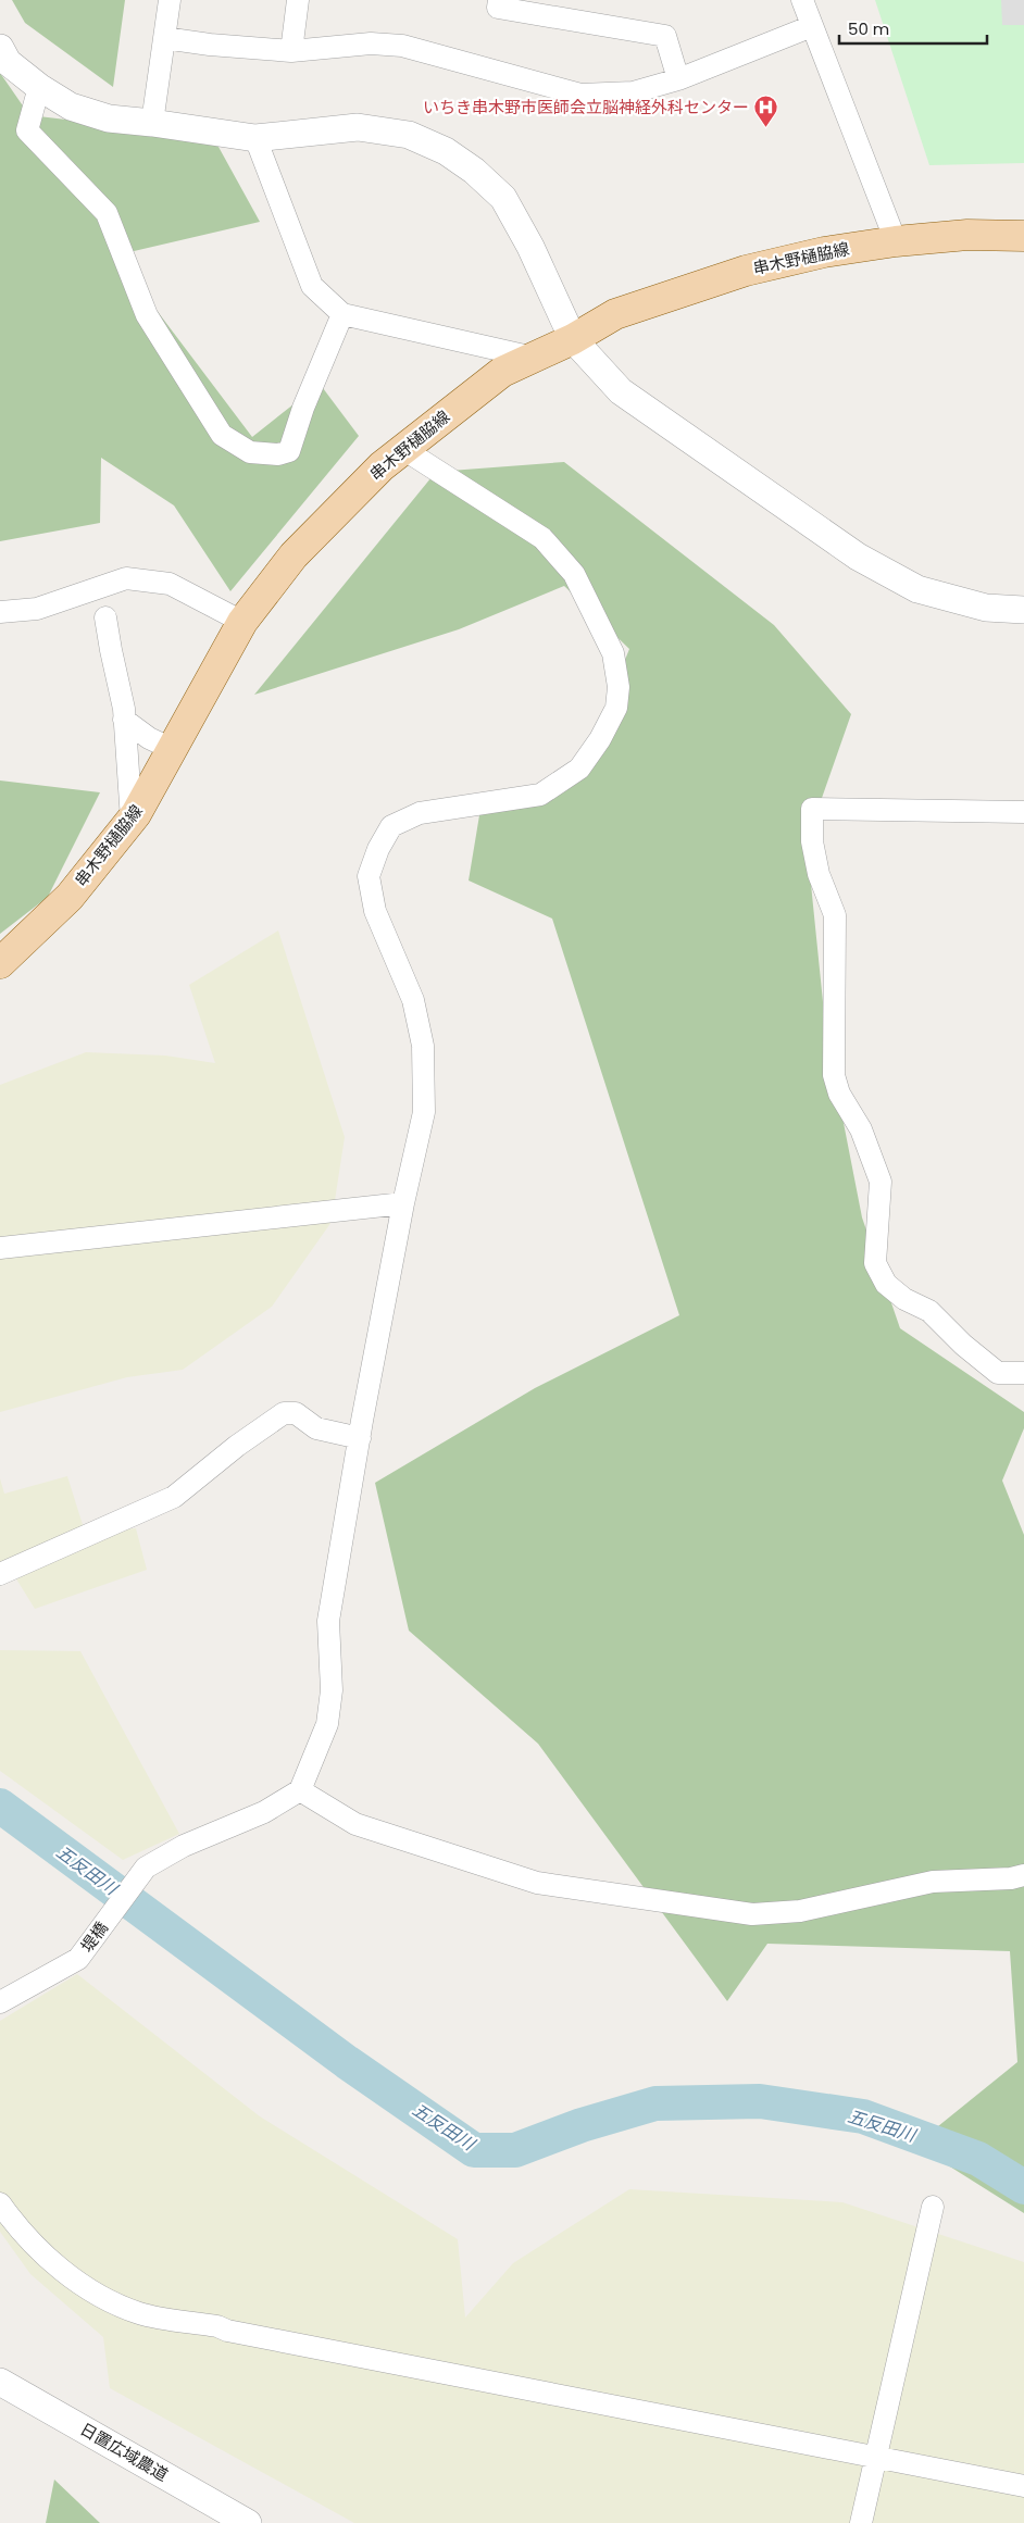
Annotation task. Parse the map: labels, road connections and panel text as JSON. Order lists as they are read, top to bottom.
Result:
{
  "streets": {
    "main road": ["串木野樋脇線"],
    "street": ["堤橋", "日置広域農道"]
  },
  "water": ["五反田川"],
  "places": {
    "hospital": ["いちき串木野市医師会立脳神経外科センター"]
  },
  "scale_bar": "50 m"
}
